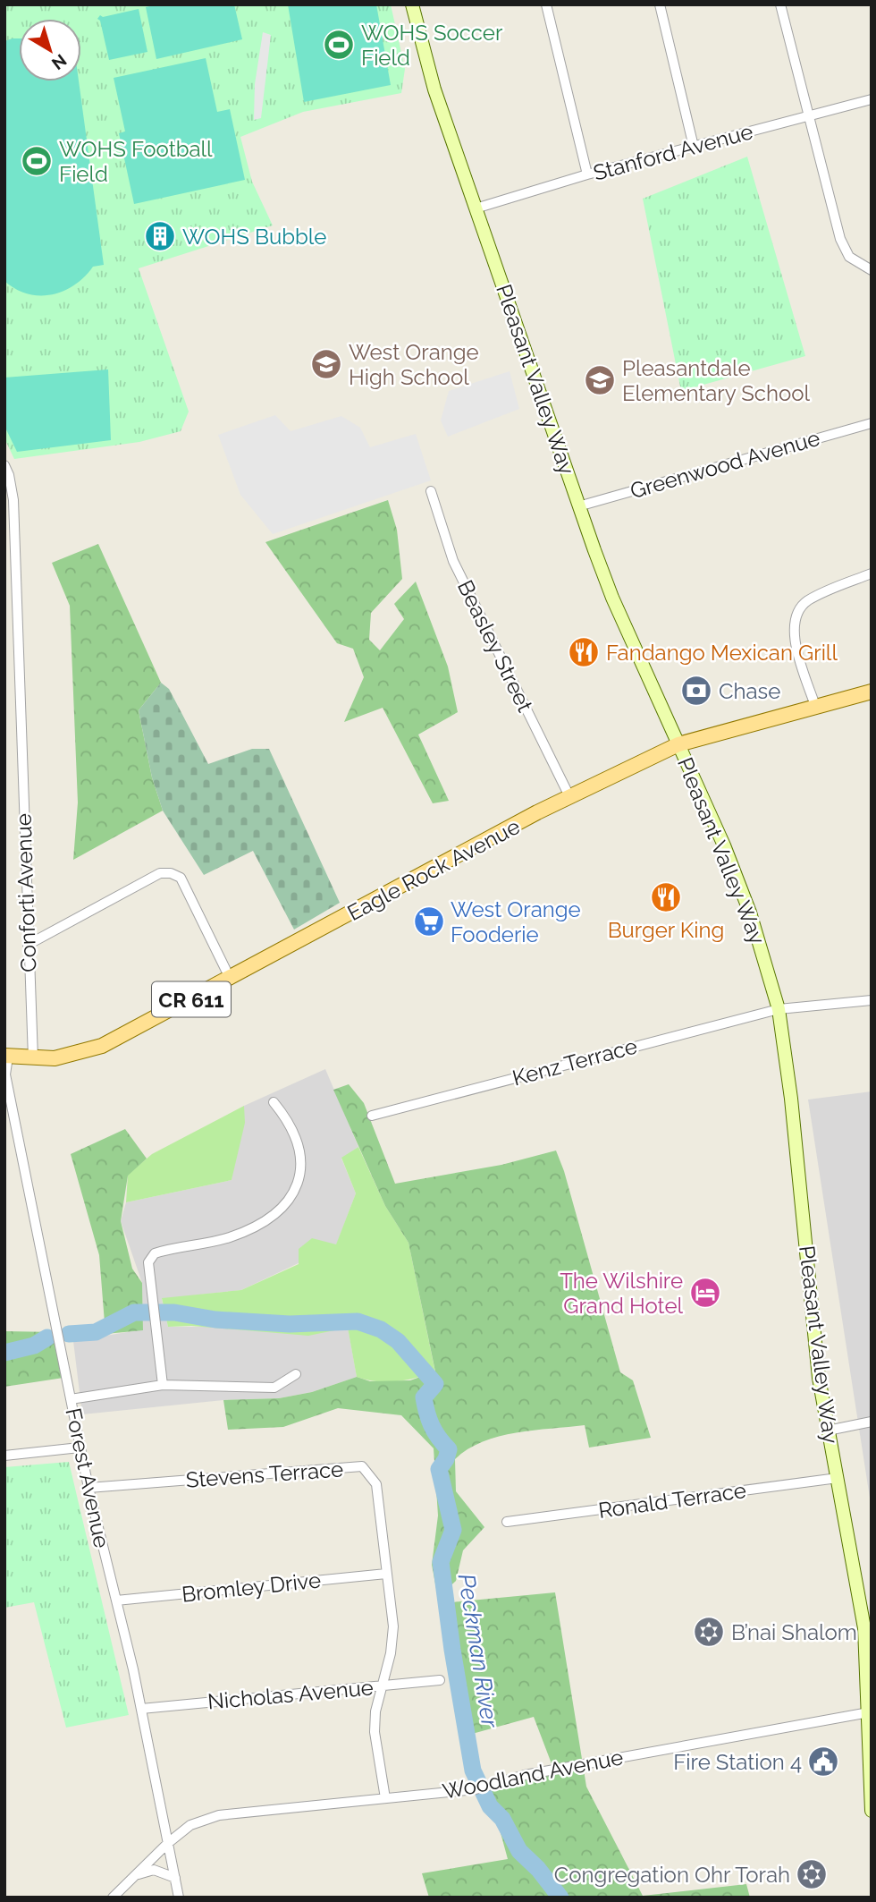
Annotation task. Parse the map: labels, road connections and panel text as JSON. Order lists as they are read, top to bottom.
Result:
{
  "streets": {
    "main road": ["Pleasant Valley Way", "Eagle Rock Avenue", "CR 611"],
    "street": [
      "Stanford Avenue",
      "Greenwood Avenue",
      "Beasley Street",
      "Conforti Avenue",
      "Kenz Terrace",
      "Stevens Terrace",
      "Forest Avenue",
      "Ronald Terrace",
      "Bromley Drive",
      "Nicholas Avenue",
      "Woodland Avenue"
    ]
  },
  "crossings": [
    ["Stanford Avenue", "Pleasant Valley Way"],
    ["Pleasant Valley Way", "Greenwood Avenue"],
    ["Pleasant Valley Way", "Eagle Rock Avenue"],
    ["Pleasant Valley Way", "Kenz Terrace"],
    ["Pleasant Valley Way", "Ronald Terrace"],
    ["Pleasant Valley Way", "Woodland Avenue"],
    ["Beasley Street", "Eagle Rock Avenue"],
    ["Eagle Rock Avenue", "Conforti Avenue"],
    ["Eagle Rock Avenue", "Forest Avenue"],
    ["Stevens Terrace", "Forest Avenue"],
    ["Stevens Terrace", "Bromley Drive"],
    ["Stevens Terrace", "Nicholas Avenue"],
    ["Stevens Terrace", "Woodland Avenue"],
    ["Forest Avenue", "Bromley Drive"],
    ["Forest Avenue", "Nicholas Avenue"],
    ["Forest Avenue", "Woodland Avenue"]
  ],
  "water": ["Peckman River"],
  "places": {
    "sports": ["WOHS Soccer Field", "WOHS Football Field"],
    "building": ["WOHS Bubble"],
    "school or university": ["West Orange High School", "Pleasantdale Elementary School"],
    "restaurant": ["Fandango Mexican Grill", "Burger King"],
    "bank": ["Chase"],
    "supermarket": ["West Orange Fooderie"],
    "hotel": ["The Wilshire Grand Hotel"],
    "synagogue": ["B’nai Shalom", "Congregation Ohr Torah"],
    "public building": ["Fire Station 4"]
  },
  "north": "bottom right"
}
